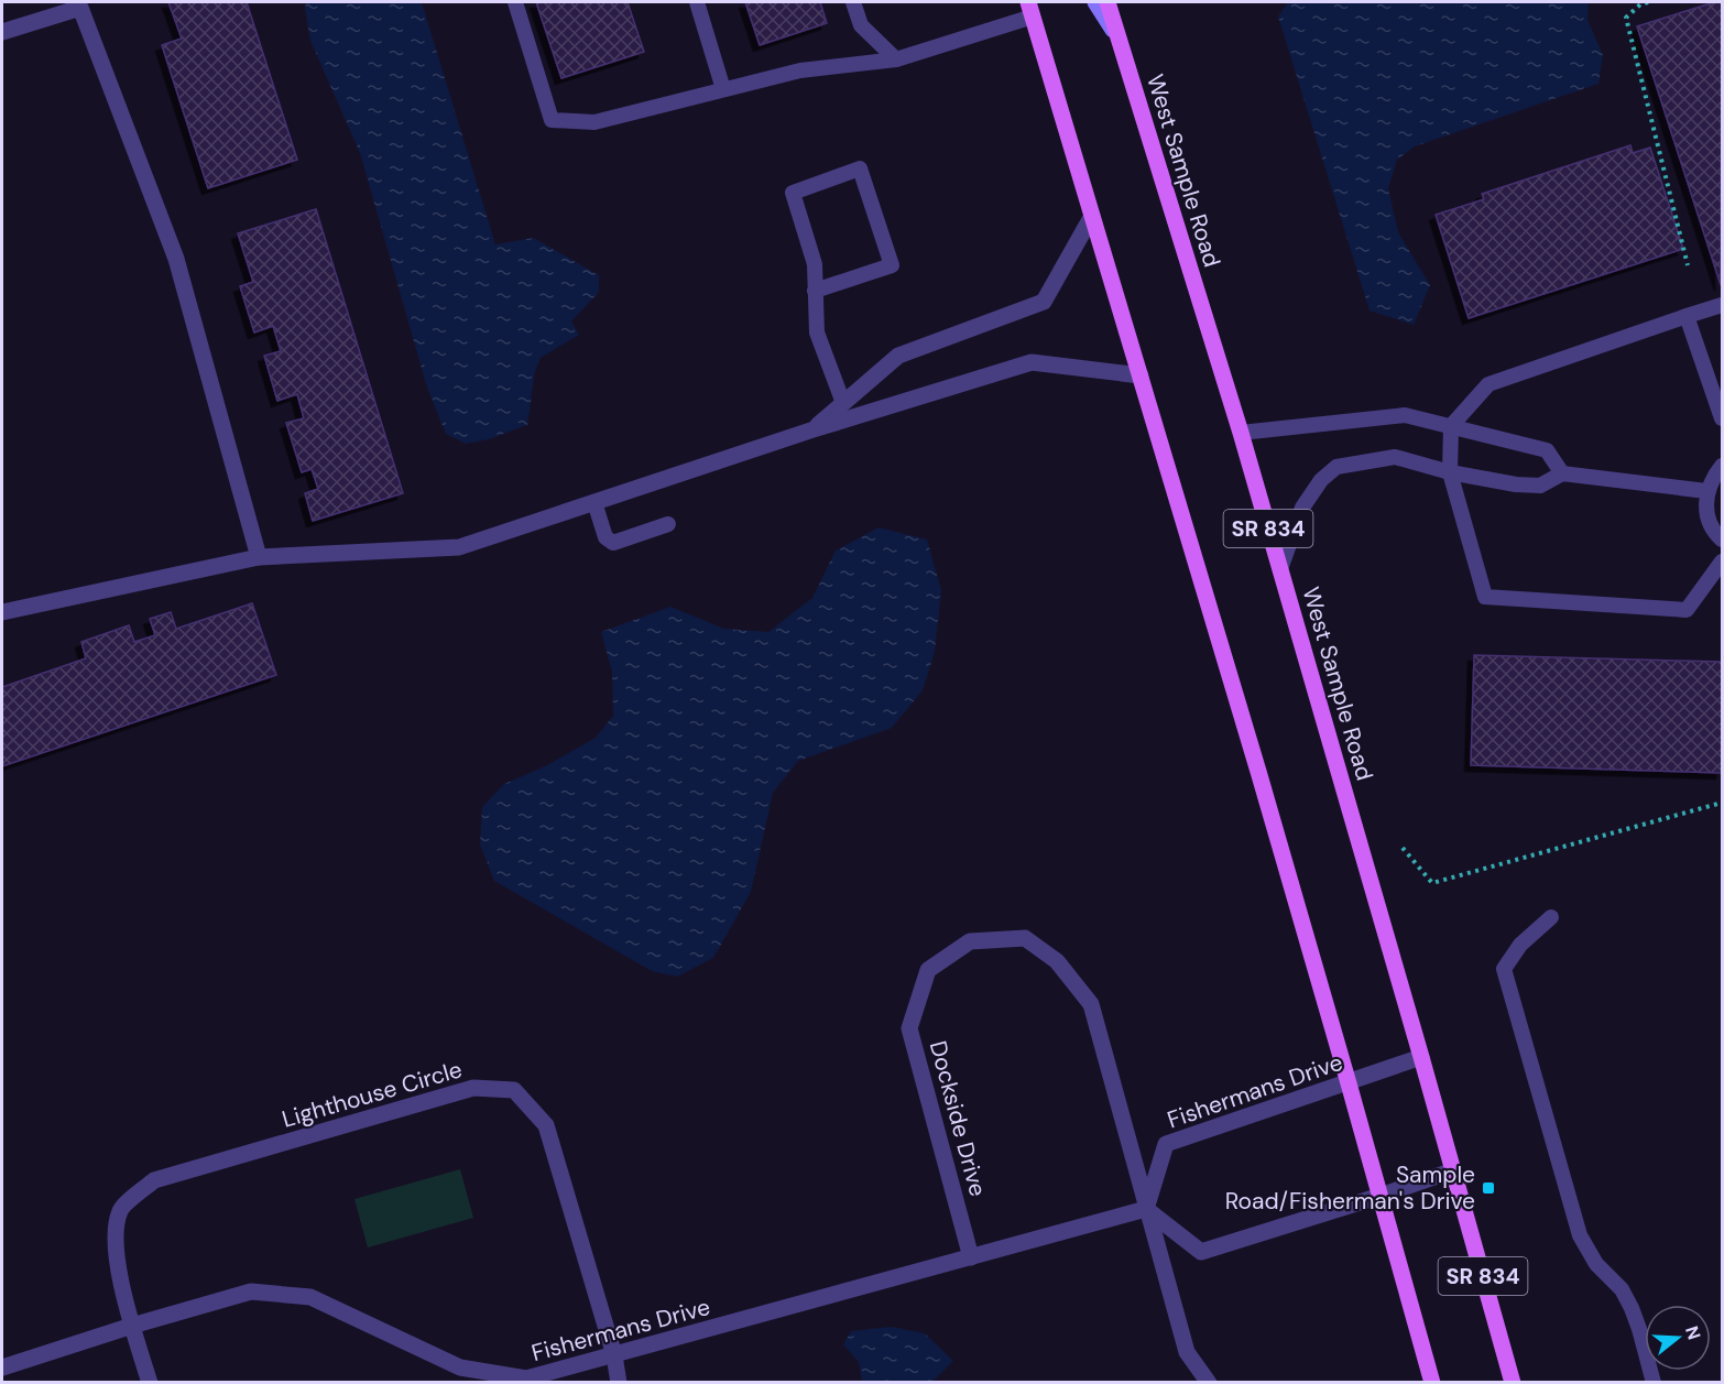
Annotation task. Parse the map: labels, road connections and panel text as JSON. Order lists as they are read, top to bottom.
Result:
{
  "streets": {
    "main road": ["West Sample Road", "SR 834"],
    "street": ["Fishermans Drive", "Lighthouse Circle", "Dockside Drive"]
  },
  "crossings": [
    ["West Sample Road", "Fishermans Drive"],
    ["SR 834", "Fishermans Drive"],
    ["Fishermans Drive", "Lighthouse Circle"],
    ["Fishermans Drive", "Dockside Drive"]
  ],
  "places": {
    "transit": ["Sample Road/Fisherman's Drive"]
  },
  "north": "right"
}
